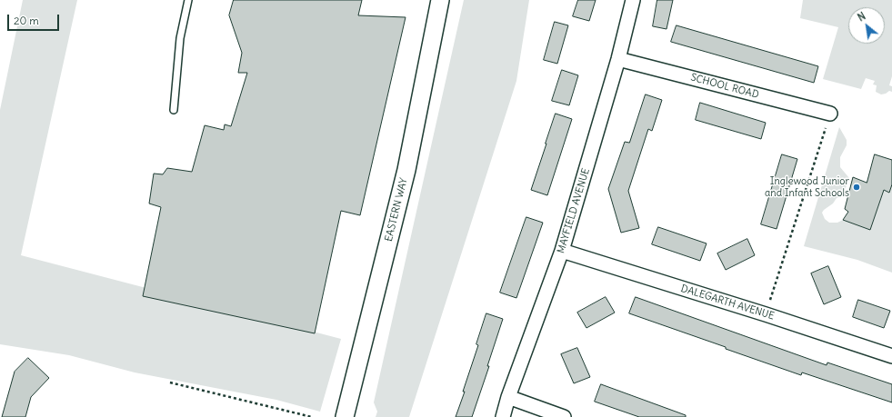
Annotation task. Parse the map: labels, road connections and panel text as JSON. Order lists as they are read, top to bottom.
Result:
{
  "streets": {
    "street": [
      "SCHOOL ROAD",
      "EASTERN WAY",
      "MAYFIELD AVENUE",
      "DALEGARTH AVENUE"
    ]
  },
  "crossings": [
    ["SCHOOL ROAD", "MAYFIELD AVENUE"],
    ["MAYFIELD AVENUE", "DALEGARTH AVENUE"]
  ],
  "places": ["Inglewood Junior and Infant Schools"],
  "scale_bar": "20 m",
  "north": "top left"
}
